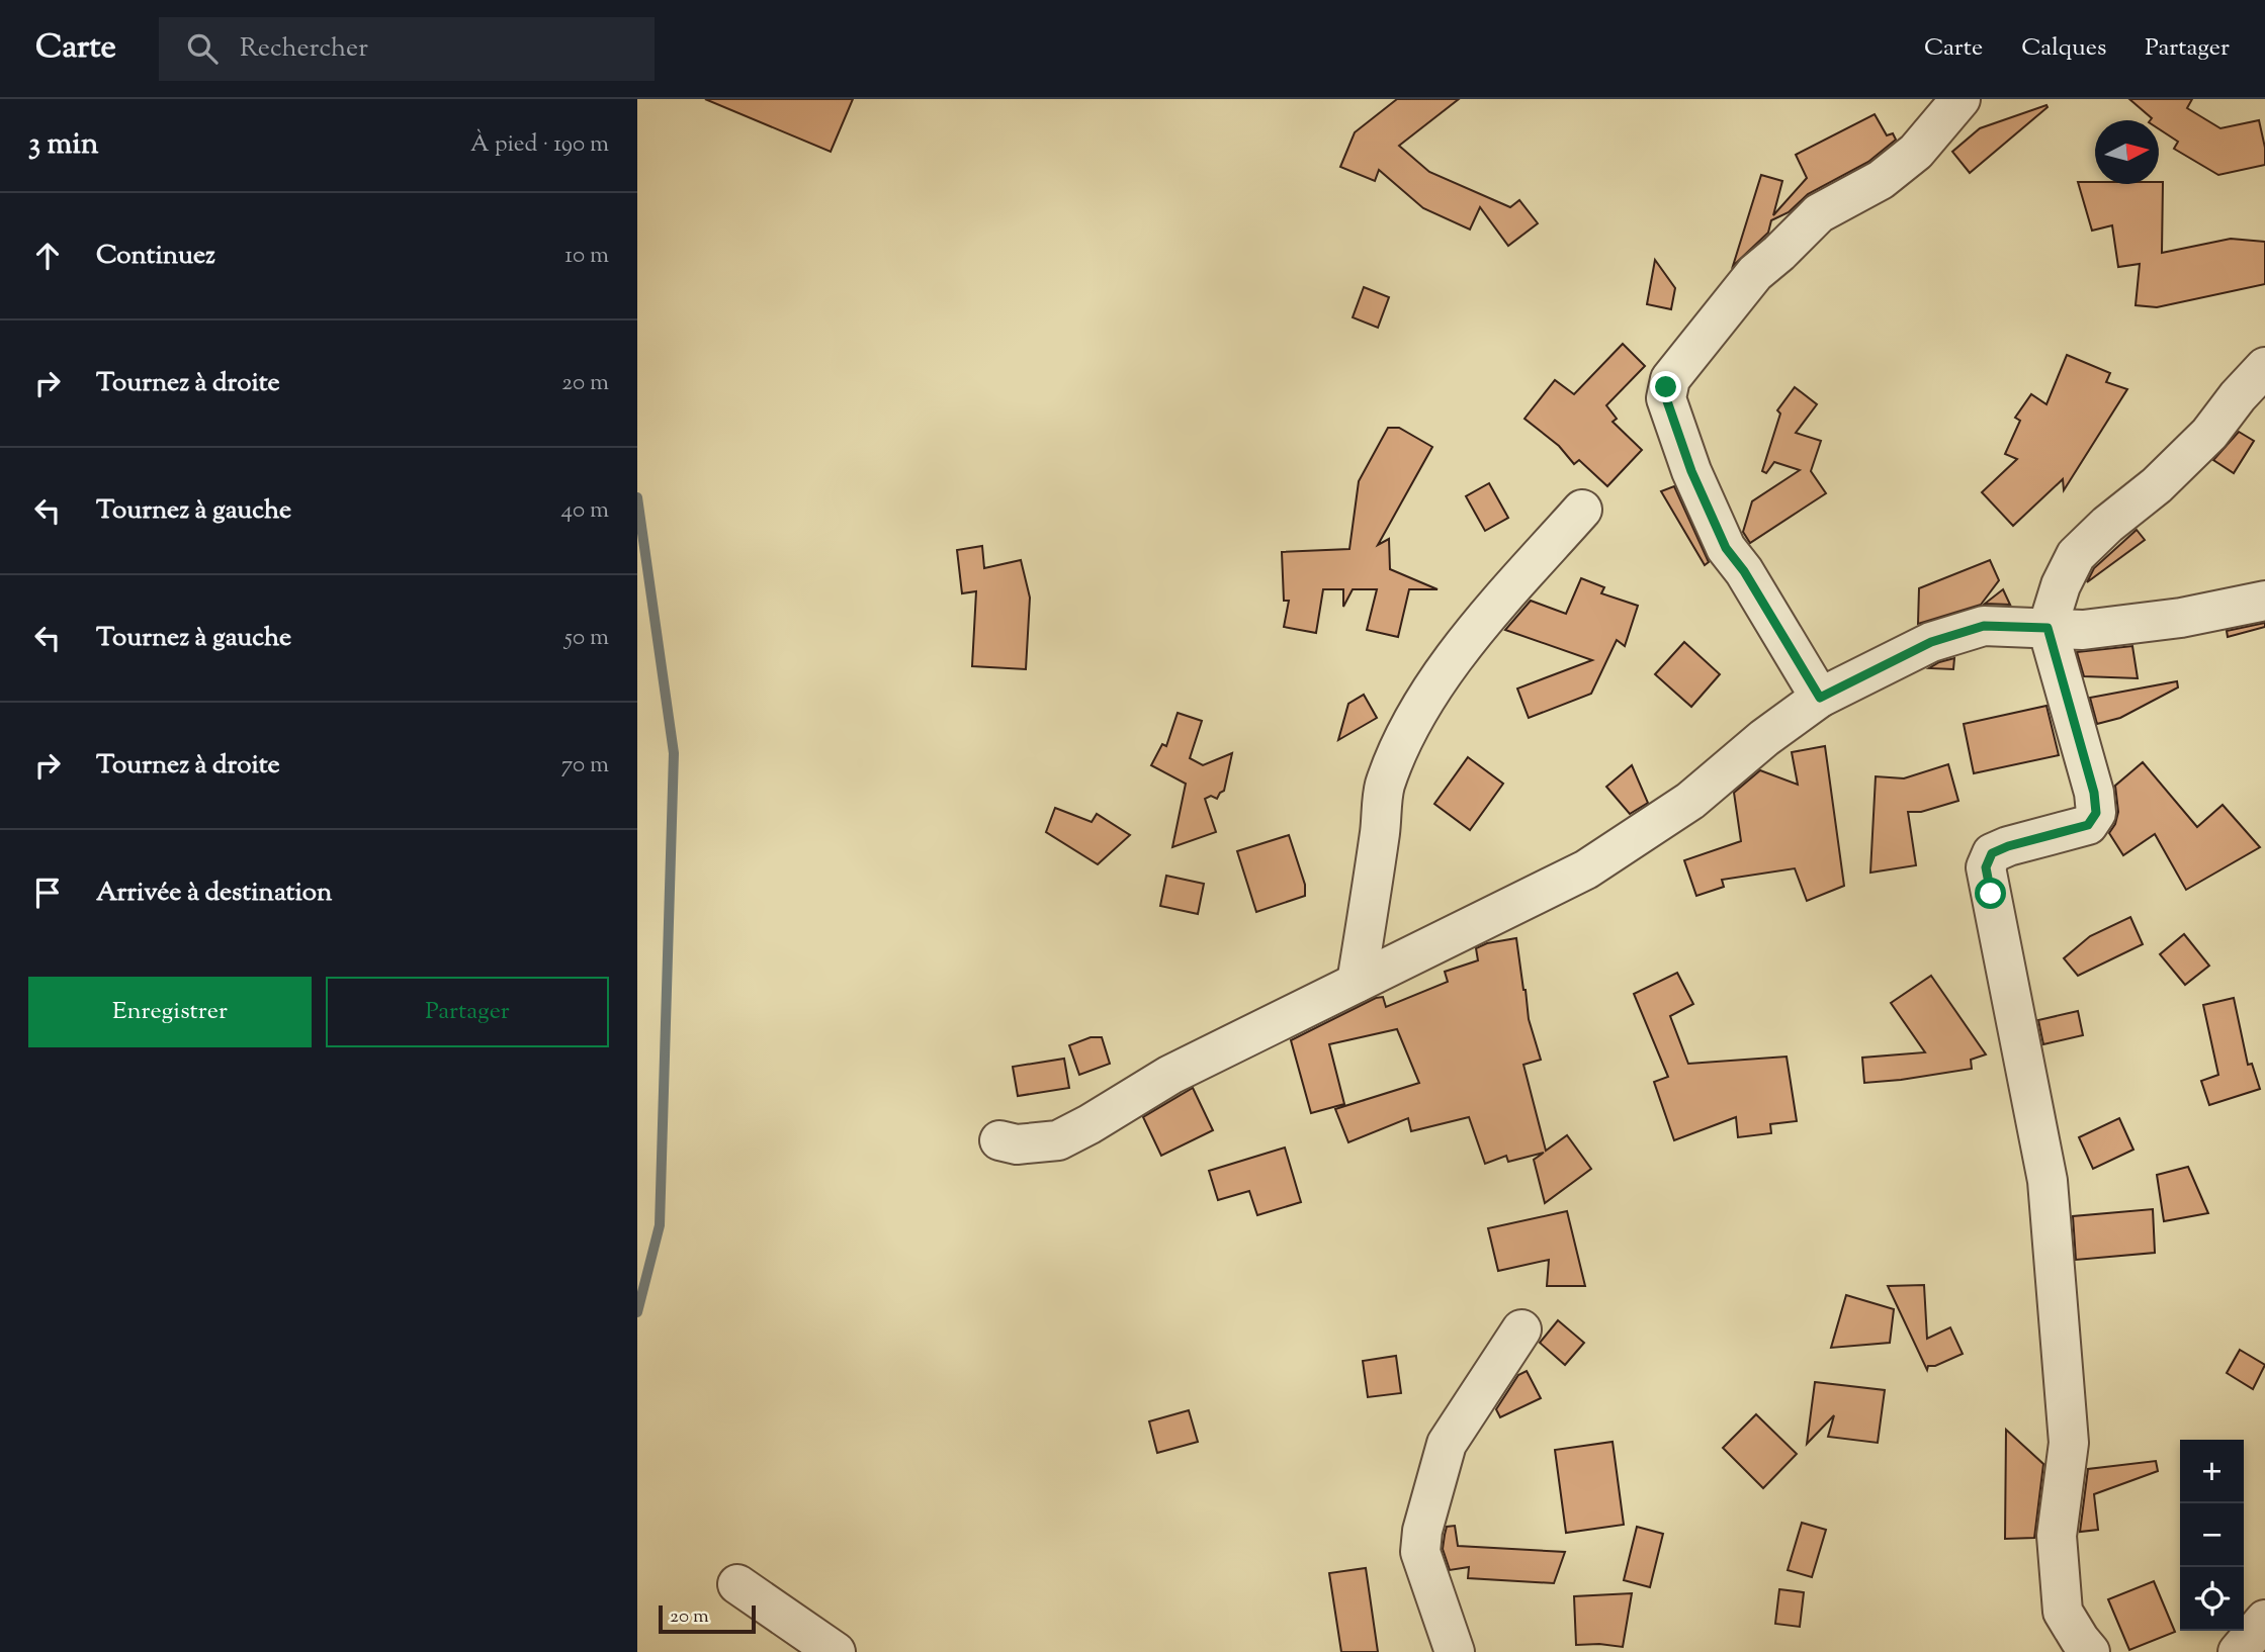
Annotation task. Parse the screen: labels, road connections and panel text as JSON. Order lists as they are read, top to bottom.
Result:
{
  "scale_bar": "20 m",
  "north": "right",
  "page": {
    "header": "Carte",
    "search": "Rechercher",
    "nav": ["Carte", "Calques", "Partager"],
    "heading": ["3 min", "À pied · 190 m"],
    "list": [
      ["Continuez", "10 m"],
      ["Tournez à droite", "20 m"],
      ["Tournez à gauche", "40 m"],
      ["Tournez à gauche", "50 m"],
      ["Tournez à droite", "70 m"],
      "Arrivée à destination"
    ],
    "buttons": ["Enregistrer", "Partager"],
    "map_buttons": ["+", "−"],
    "scale": "20 m"
  }
}
